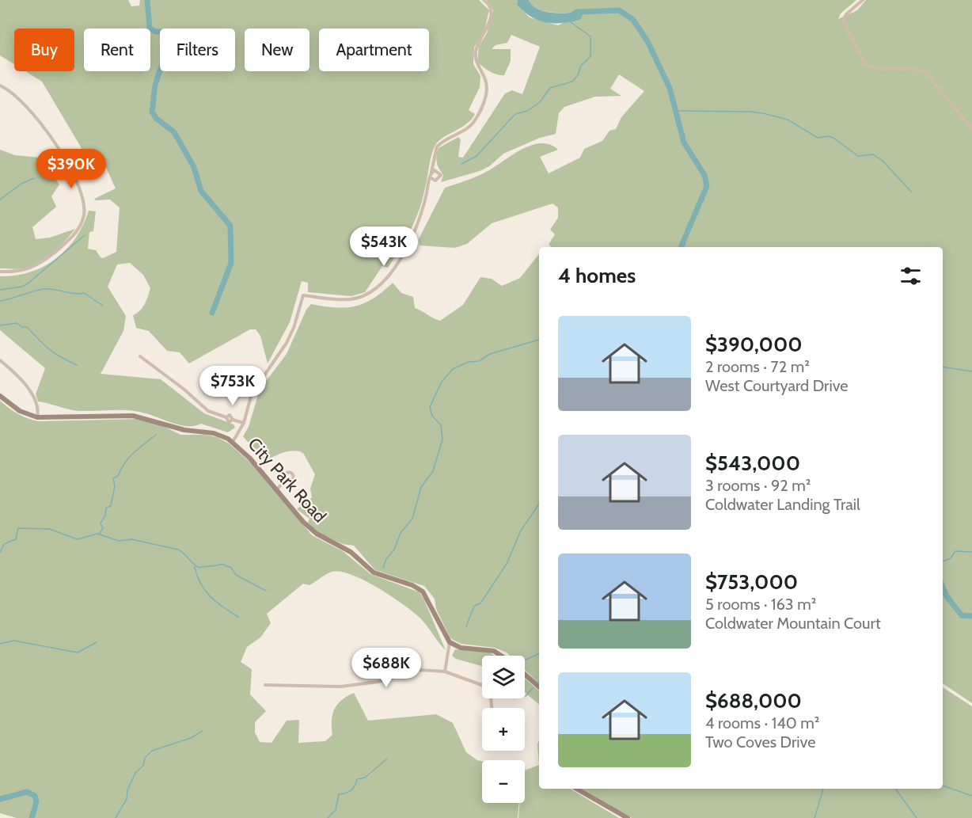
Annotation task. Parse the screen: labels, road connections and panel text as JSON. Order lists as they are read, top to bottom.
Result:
{
  "streets": {
    "street": ["City Park Road"]
  },
  "page": {
    "chip": [
      "Buy",
      "Rent",
      "Filters",
      "New",
      "Apartment"
    ],
    "price": [
      "$390K",
      "$543K",
      "$753K",
      "$688K"
    ],
    "heading": "4 homes",
    "list": [
      {
        "name": "$390,000",
        "note": "2 rooms · 72 m² · West Courtyard Drive"
      },
      {
        "name": "$543,000",
        "note": "3 rooms · 92 m² · Coldwater Landing Trail"
      },
      {
        "name": "$753,000",
        "note": "5 rooms · 163 m² · Coldwater Mountain Court"
      },
      {
        "name": "$688,000",
        "note": "4 rooms · 140 m² · Two Coves Drive"
      }
    ],
    "map_buttons": ["+", "−"]
  }
}
